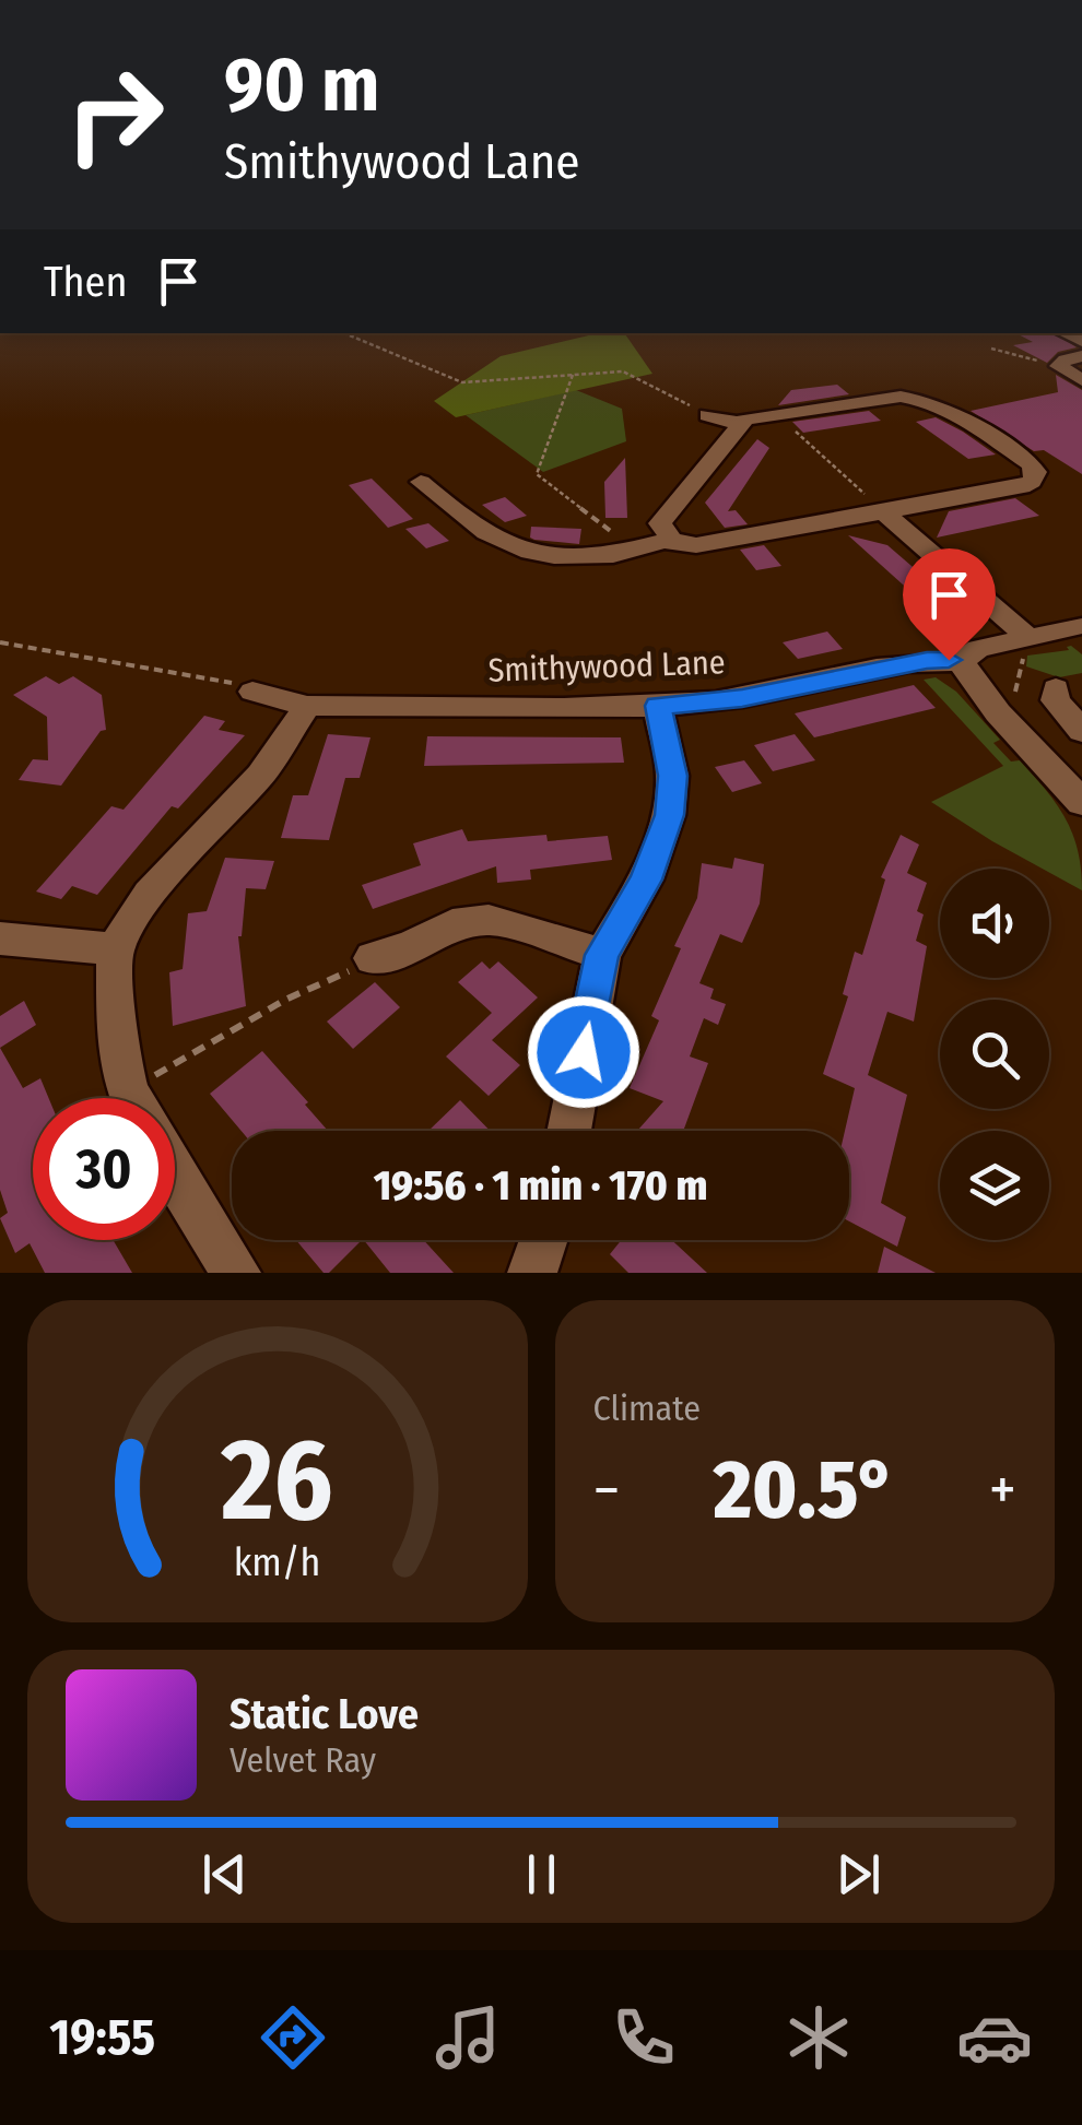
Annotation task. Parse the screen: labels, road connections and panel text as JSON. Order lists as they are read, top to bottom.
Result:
{
  "streets": {
    "street": ["Smithywood Lane"]
  },
  "page": {
    "turn": ["90 m", "Smithywood Lane"],
    "then": "Then",
    "limit": "30",
    "trip": "19:56 · 1 min · 170 m",
    "tile": "Climate",
    "heat": ["−", "20.5°", "+"],
    "song": ["Static Love", "Velvet Ray"],
    "tabs": "19:55",
    "gauge": ["26", "km/h"]
  }
}
